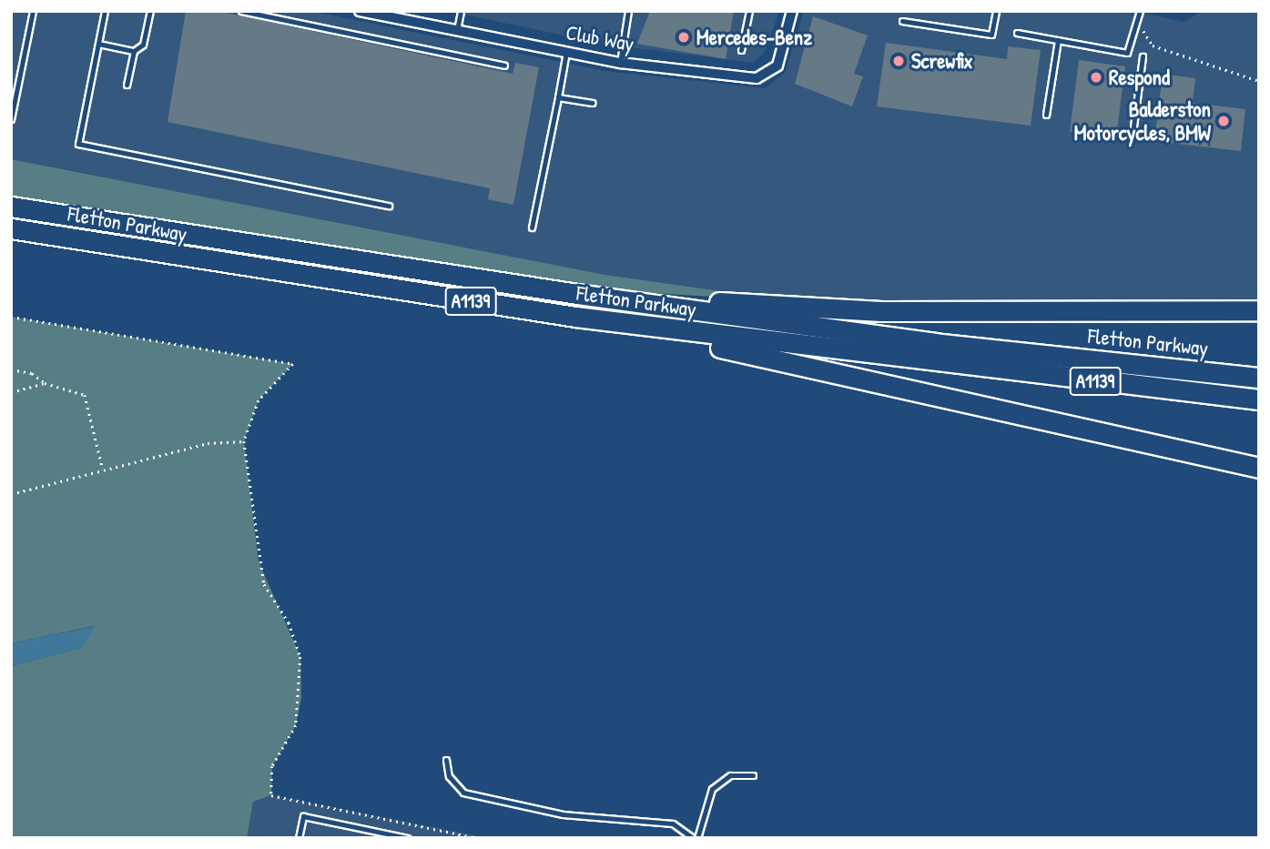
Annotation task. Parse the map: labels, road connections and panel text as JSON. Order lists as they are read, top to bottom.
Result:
{
  "streets": {
    "highway": ["Fletton Parkway", "A1139"],
    "street": ["Club Way"]
  },
  "places": [
    "Mercedes-Benz",
    "Screwfix",
    "Respond",
    "Balderston Motorcycles, BMW"
  ]
}
